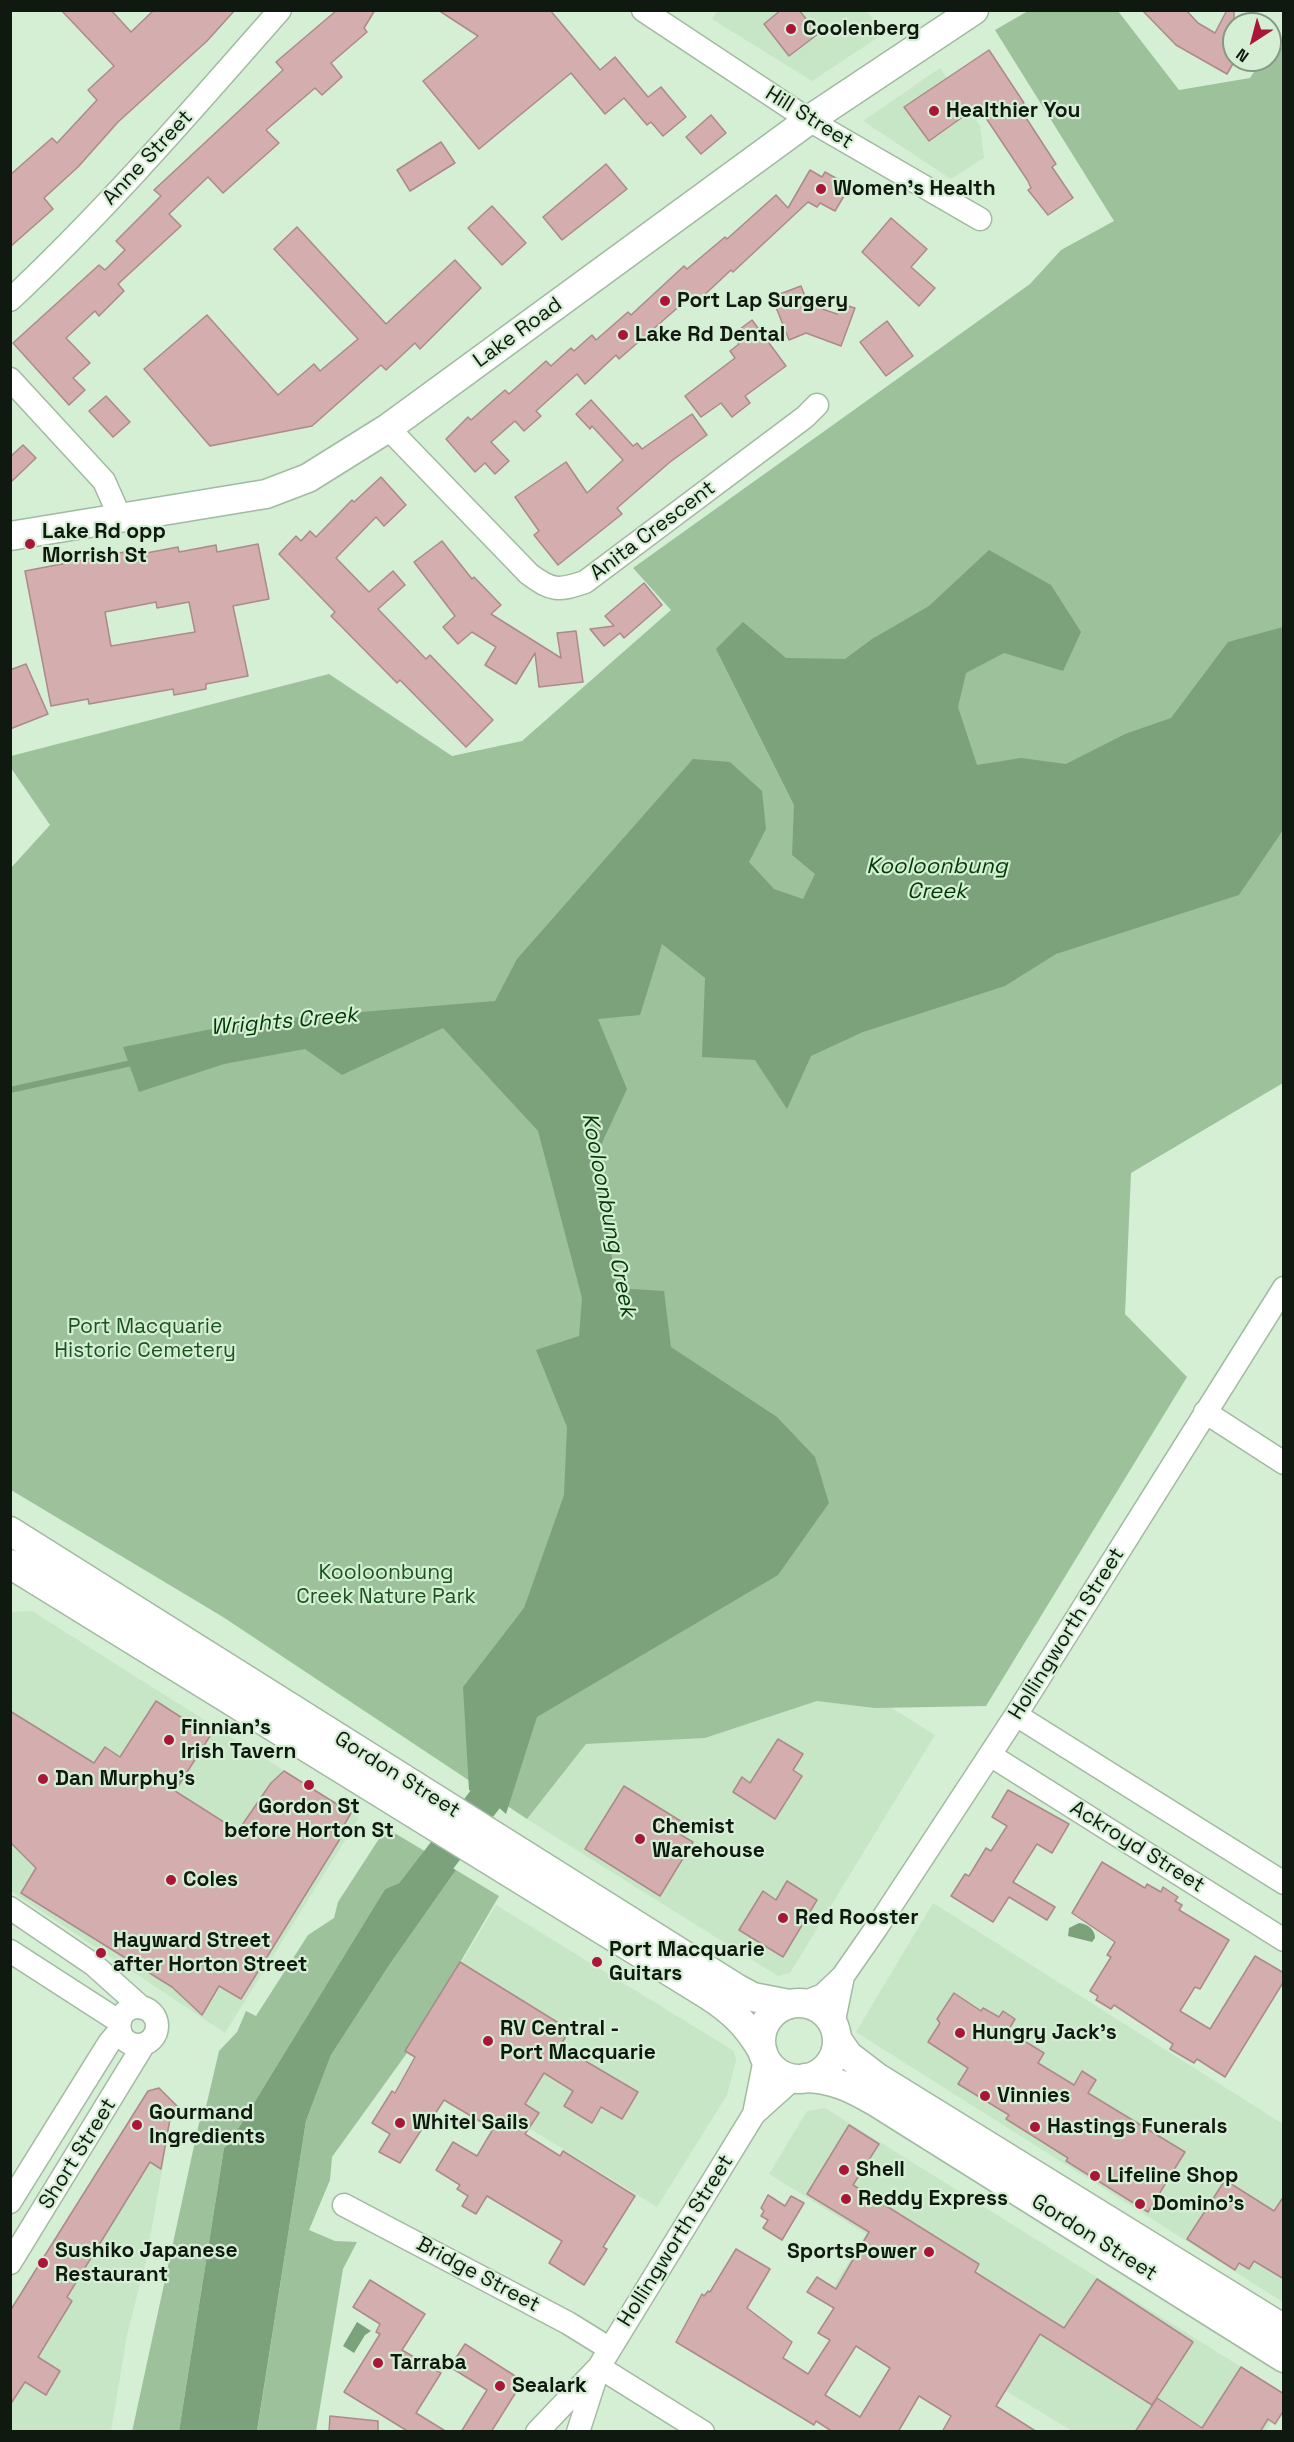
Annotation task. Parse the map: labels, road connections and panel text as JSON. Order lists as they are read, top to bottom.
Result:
{
  "streets": {
    "main road": ["Lake Road", "Gordon Street"],
    "street": [
      "Hill Street",
      "Anne Street",
      "Anita Crescent",
      "Hollingworth Street",
      "Ackroyd Street",
      "Short Street",
      "Bridge Street"
    ]
  },
  "crossings": [
    ["Hill Street", "Lake Road"],
    ["Lake Road", "Anita Crescent"],
    ["Hollingworth Street", "Gordon Street"],
    ["Hollingworth Street", "Ackroyd Street"],
    ["Hollingworth Street", "Bridge Street"]
  ],
  "water": ["Kooloonbung Creek", "Wrights Creek"],
  "parks": ["Port Macquarie Historic Cemetery", "Kooloonbung Creek Nature Park"],
  "places": [
    "Coolenberg",
    "Healthier You",
    "Women's Health",
    "Port Lap Surgery",
    "Lake Rd Dental",
    "Lake Rd opp Morrish St",
    "Finnian's Irish Tavern",
    "Dan Murphy's",
    "Gordon St before Horton St",
    "Chemist Warehouse",
    "Coles",
    "Red Rooster",
    "Hayward Street after Horton Street",
    "Port Macquarie Guitars",
    "Hungry Jack's",
    "RV Central - Port Macquarie",
    "Vinnies",
    "Whitel Sails",
    "Gourmand Ingredients",
    "Hastings Funerals",
    "Shell",
    "Lifeline Shop",
    "Reddy Express",
    "Domino's",
    "SportsPower",
    "Sushiko Japanese Restaurant",
    "Tarraba",
    "Sealark"
  ],
  "north": "bottom left"
}
